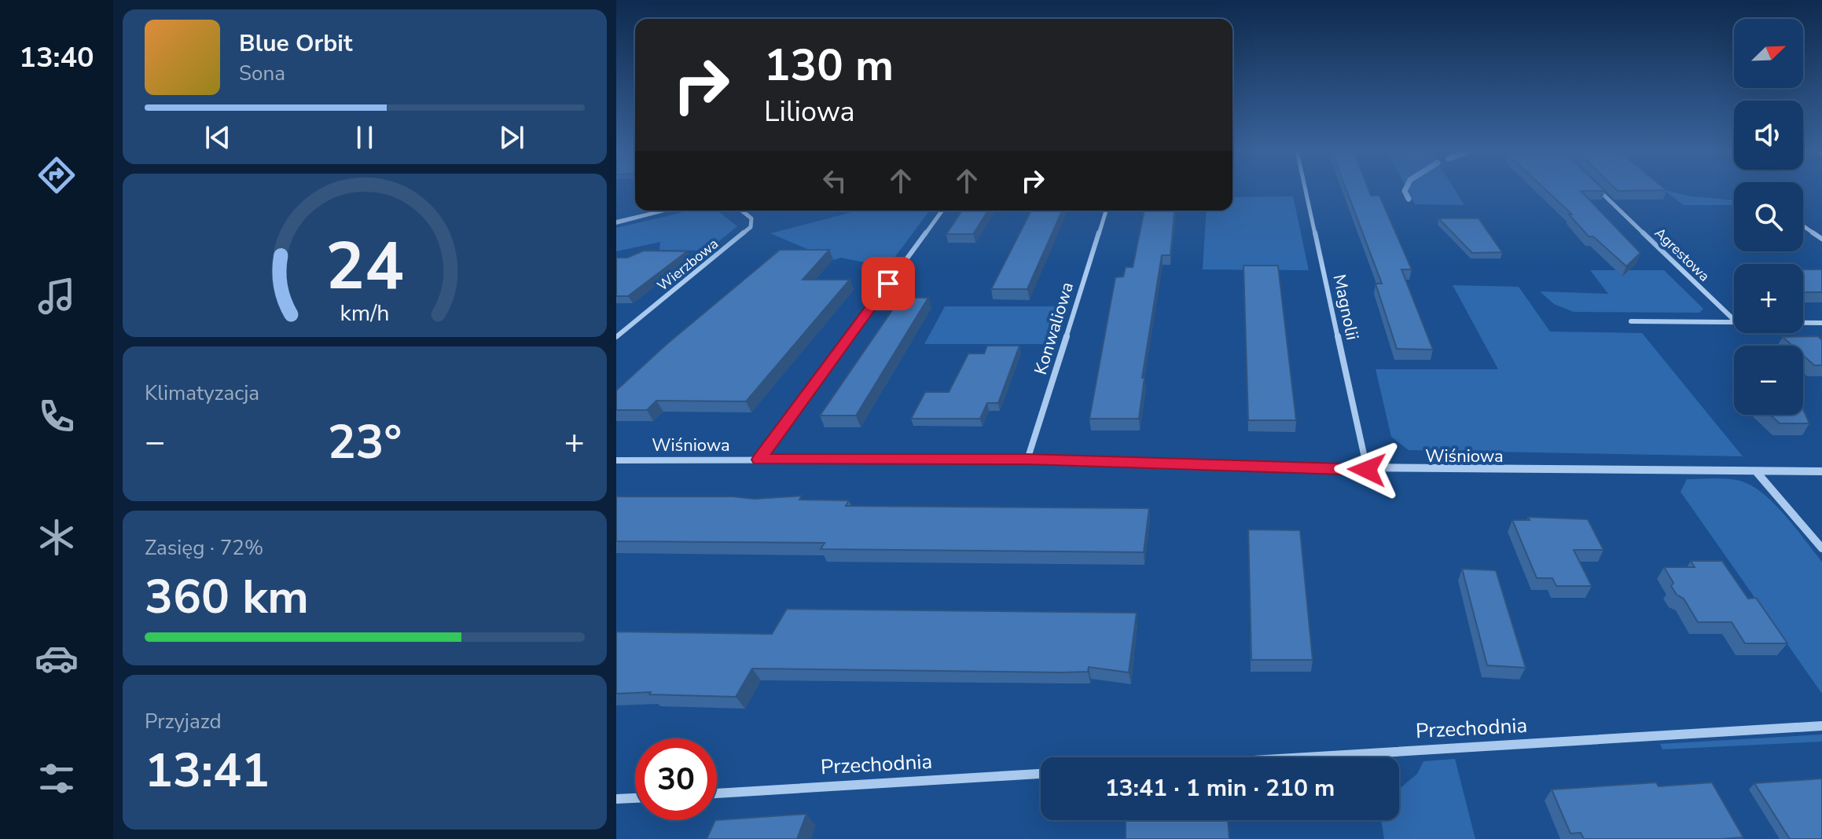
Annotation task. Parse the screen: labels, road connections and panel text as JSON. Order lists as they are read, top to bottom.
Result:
{
  "streets": {
    "street": [
      "Agrestowa",
      "Wierzbowa",
      "Magnolii",
      "Konwaliowa",
      "Wiśniowa",
      "Przechodnia"
    ]
  },
  "crossings": [
    ["Magnolii", "Wiśniowa"],
    ["Konwaliowa", "Wiśniowa"]
  ],
  "north": "top right",
  "page": {
    "tabs": "13:40",
    "map_buttons": ["+", "−"],
    "turn": ["130 m", "Liliowa"],
    "song": ["Blue Orbit", "Sona"],
    "tile": [
      "Klimatyzacja",
      ["Zasięg · 72%", "360 km"],
      ["Przyjazd", "13:41"]
    ],
    "heat": ["−", "23°", "+"],
    "limit": "30",
    "trip": "13:41 · 1 min · 210 m",
    "gauge": ["24", "km/h"]
  }
}
